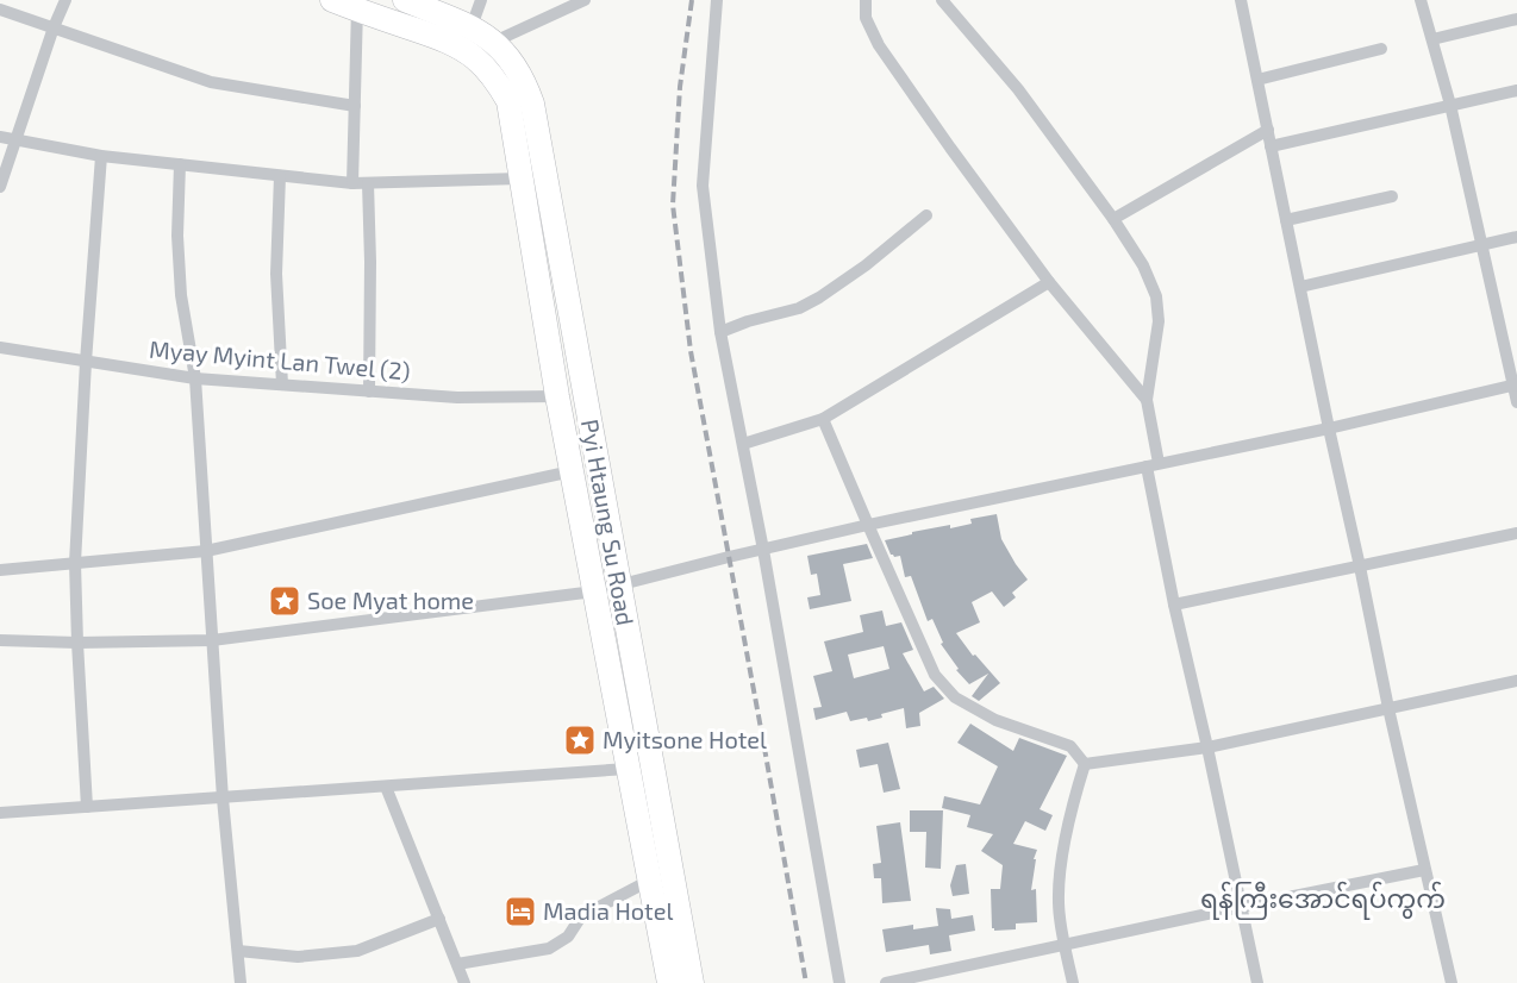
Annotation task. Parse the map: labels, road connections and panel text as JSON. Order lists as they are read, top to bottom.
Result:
{
  "streets": {
    "highway": ["Pyi Htaung Su Road"],
    "street": ["Myay Myint Lan Twel (2)"]
  },
  "crossings": [
    ["Myay Myint Lan Twel (2)", "Pyi Htaung Su Road"]
  ],
  "districts": ["ရန်ကြီးအောင်ရပ်ကွက်"],
  "places": {
    "place": ["Soe Myat home", "Myitsone Hotel"],
    "hotel": ["Madia Hotel"]
  }
}
